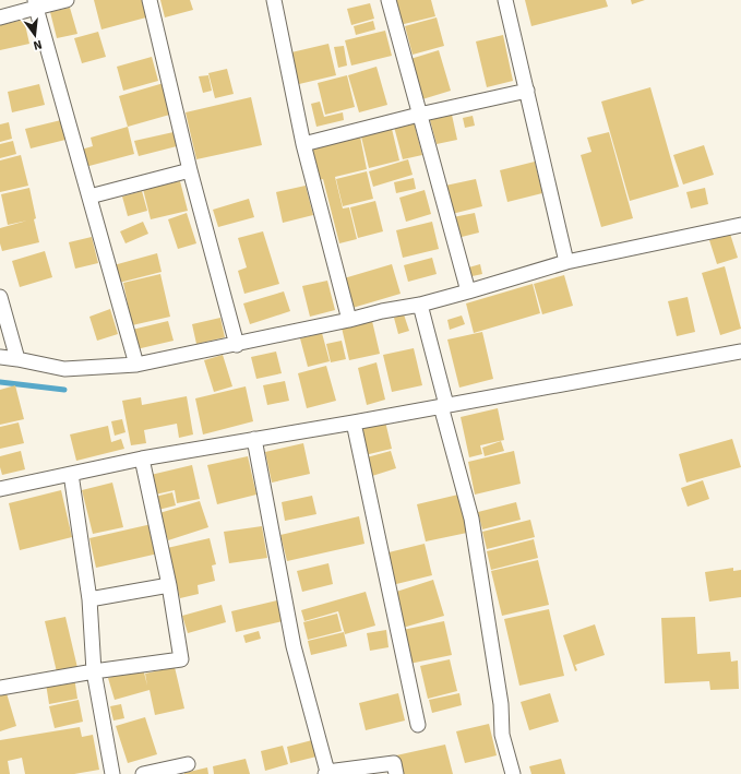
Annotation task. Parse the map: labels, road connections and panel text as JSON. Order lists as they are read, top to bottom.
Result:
{
  "north": "bottom"
}
